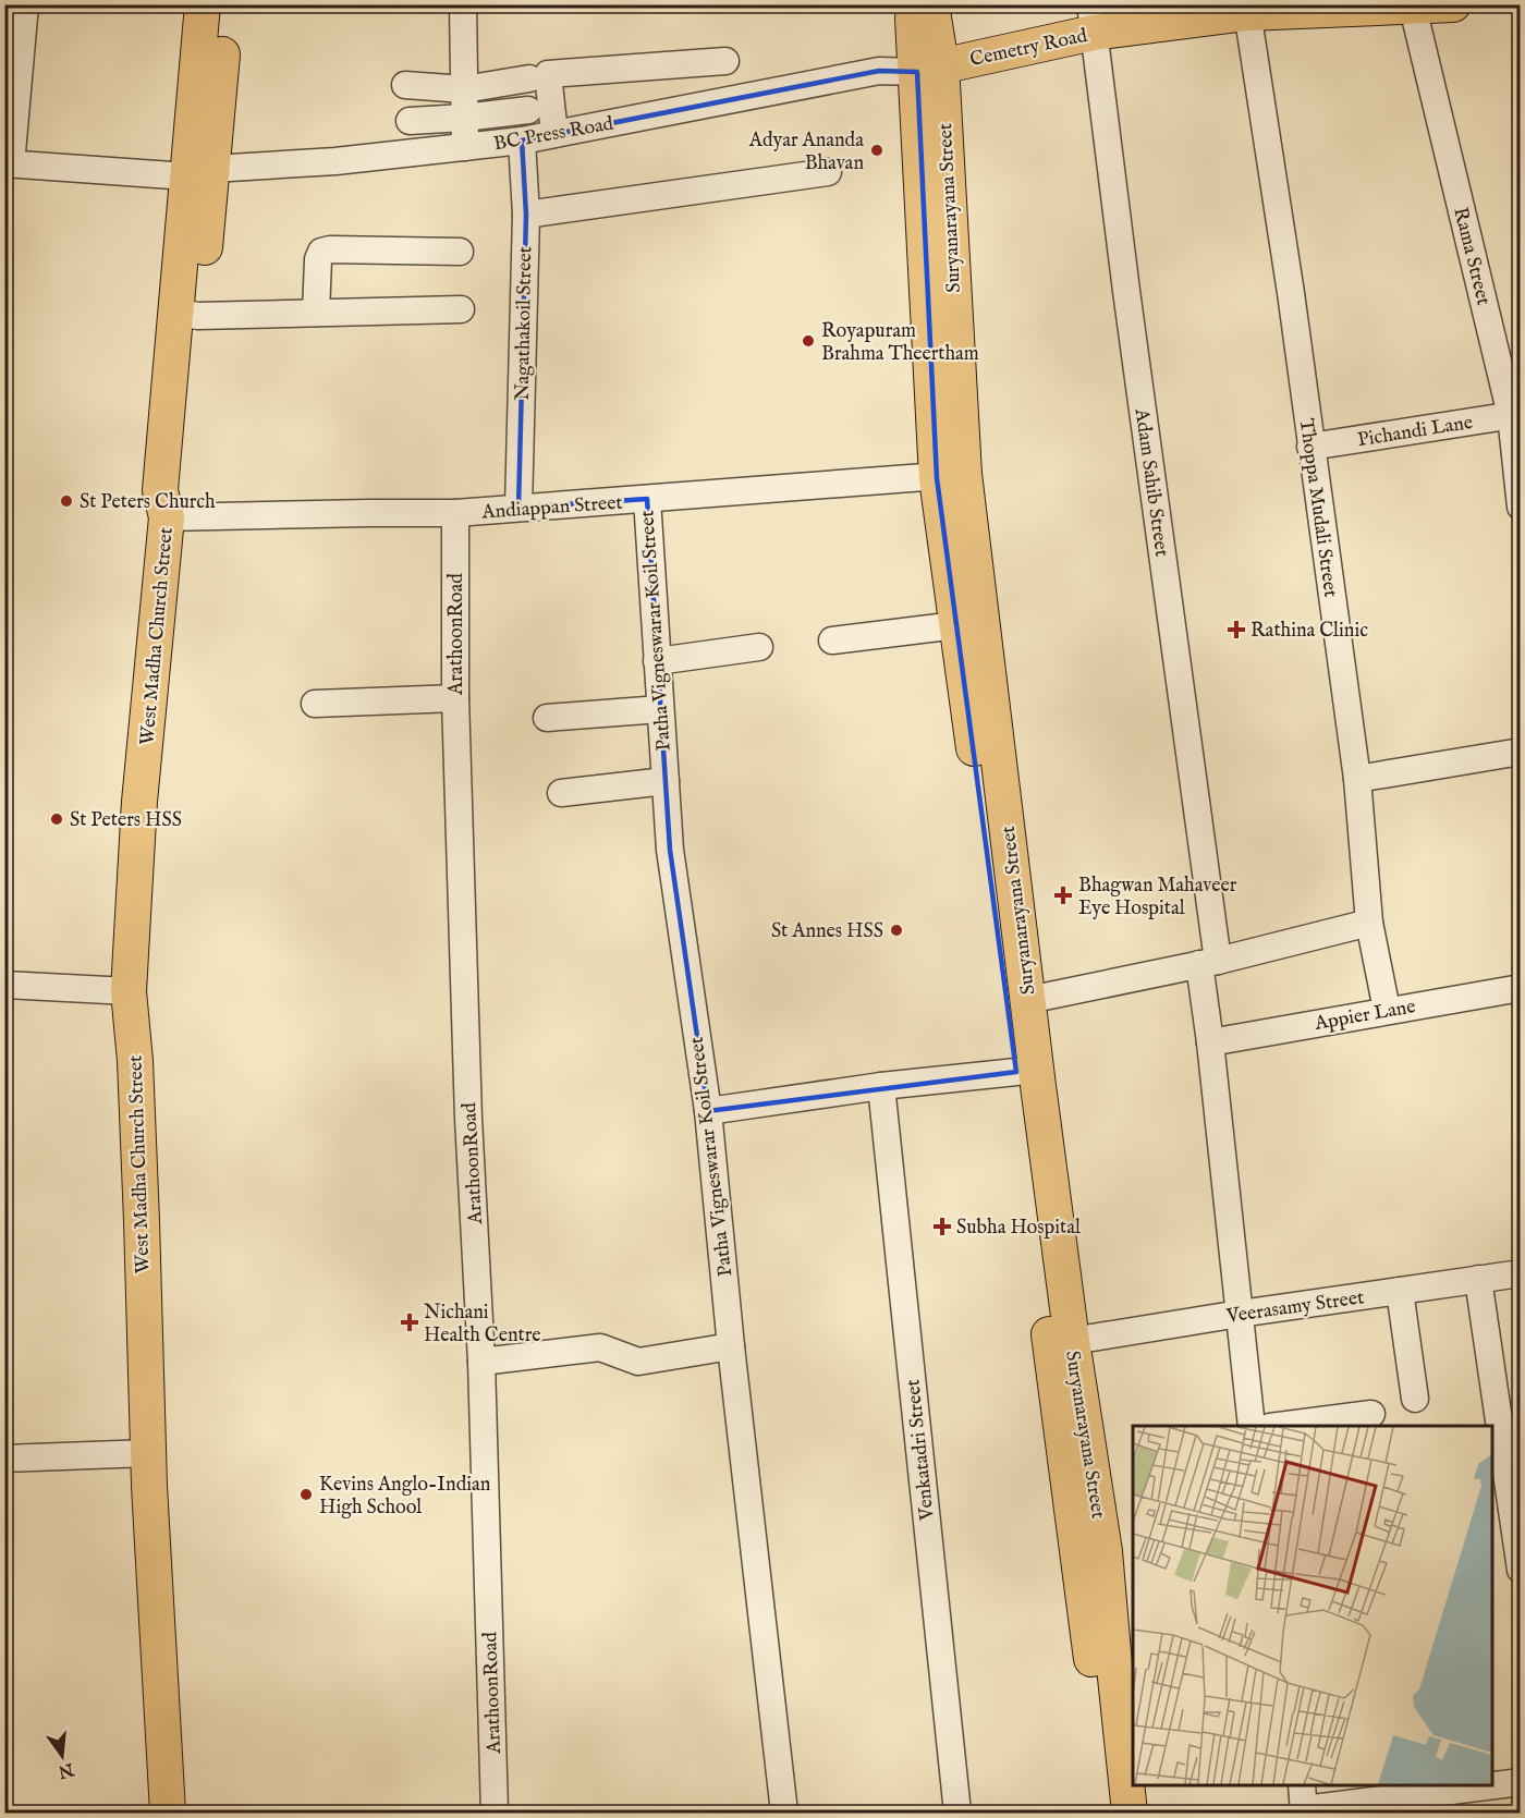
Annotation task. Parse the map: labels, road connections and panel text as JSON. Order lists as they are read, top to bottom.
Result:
{
  "streets": {
    "main road": ["Cemetry Road", "Suryanarayana Street", "West Madha Church Street"],
    "street": [
      "BC Press Road",
      "Rama Street",
      "Nagathakoil Street",
      "Pichandi Lane",
      "Adam Sahib Street",
      "Andiappan Street",
      "Thoppa Mudali Street",
      "Patha Vigneswarar Koil Street",
      "ArathoonRoad",
      "Appier Lane",
      "Veerasamy Street",
      "Venkatadri Street"
    ]
  },
  "crossings": [
    ["Cemetry Road", "BC Press Road"],
    ["Cemetry Road", "Suryanarayana Street"],
    ["Cemetry Road", "Rama Street"],
    ["Cemetry Road", "Adam Sahib Street"],
    ["Cemetry Road", "Thoppa Mudali Street"],
    ["BC Press Road", "Suryanarayana Street"],
    ["BC Press Road", "Nagathakoil Street"],
    ["BC Press Road", "West Madha Church Street"],
    ["Suryanarayana Street", "Andiappan Street"],
    ["Suryanarayana Street", "Veerasamy Street"],
    ["Rama Street", "Pichandi Lane"],
    ["Nagathakoil Street", "Andiappan Street"],
    ["Pichandi Lane", "Thoppa Mudali Street"],
    ["Adam Sahib Street", "Appier Lane"],
    ["Adam Sahib Street", "Veerasamy Street"],
    ["Andiappan Street", "Patha Vigneswarar Koil Street"],
    ["Andiappan Street", "ArathoonRoad"],
    ["Andiappan Street", "West Madha Church Street"],
    ["Thoppa Mudali Street", "Appier Lane"]
  ],
  "places": {
    "other": [
      "Adyar Ananda Bhavan",
      "Royapuram Brahma Theertham",
      "St Peters Church",
      "St Peters HSS",
      "St Annes HSS",
      "Kevins Anglo-Indian High School"
    ],
    "health": [
      "Rathina Clinic",
      "Bhagwan Mahaveer Eye Hospital",
      "Subha Hospital",
      "Nichani Health Centre"
    ]
  },
  "north": "bottom"
}
